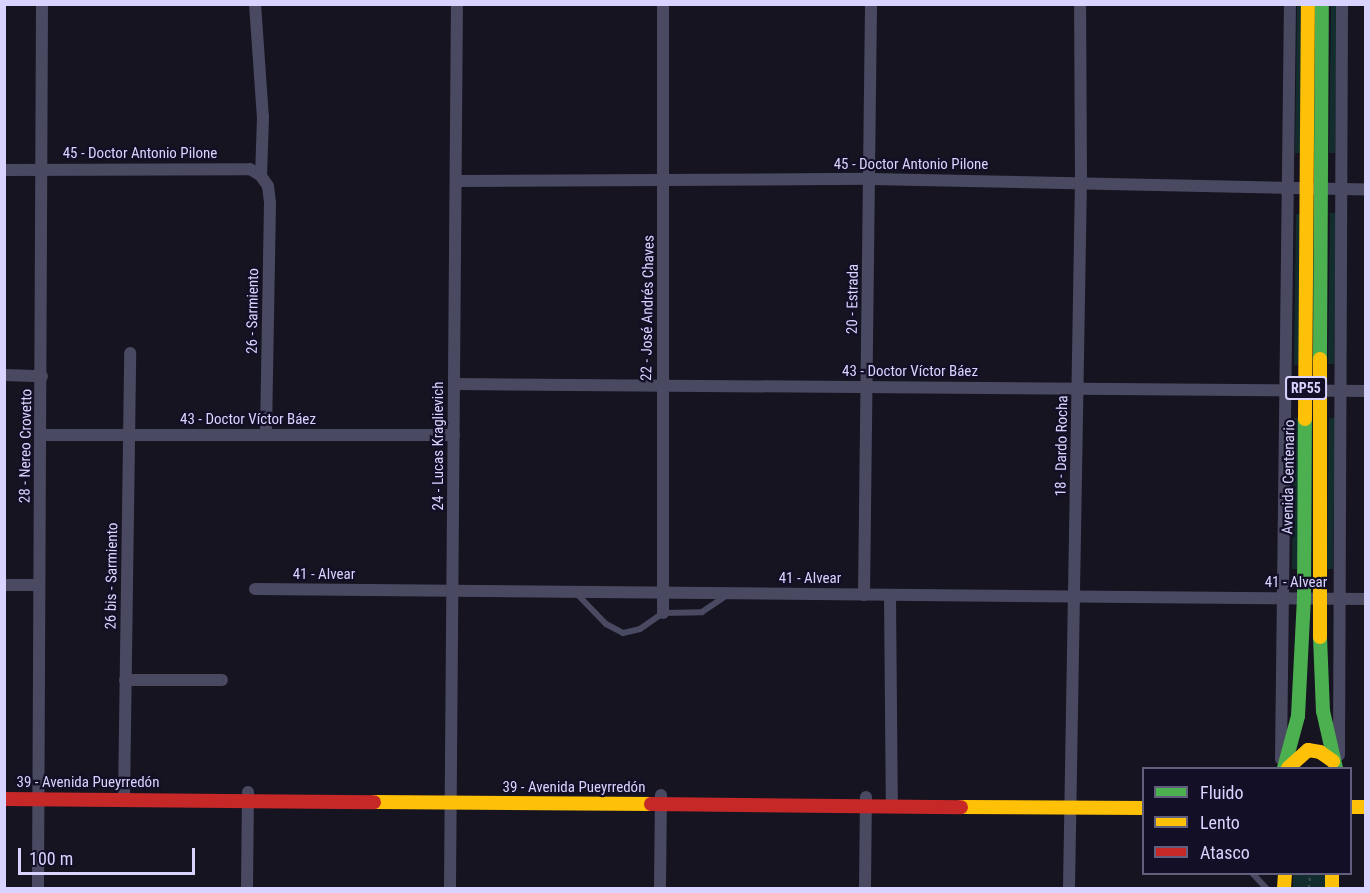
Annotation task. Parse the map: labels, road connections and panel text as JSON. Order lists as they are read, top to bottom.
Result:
{
  "streets": {
    "street": [
      "45 - Doctor Antonio Pilone",
      "20 - Estrada",
      "22 - José Andrés Chaves",
      "26 - Sarmiento",
      "43 - Doctor Víctor Báez",
      "RP55",
      "28 - Nereo Crovetto",
      "24 - Lucas Kraglievich",
      "18 - Dardo Rocha",
      "Avenida Centenario",
      "41 - Alvear",
      "26 bis - Sarmiento",
      "39 - Avenida Pueyrredón"
    ]
  },
  "crossings": [
    ["45 - Doctor Antonio Pilone", "20 - Estrada"],
    ["45 - Doctor Antonio Pilone", "22 - José Andrés Chaves"],
    ["45 - Doctor Antonio Pilone", "26 - Sarmiento"],
    ["45 - Doctor Antonio Pilone", "28 - Nereo Crovetto"],
    ["45 - Doctor Antonio Pilone", "24 - Lucas Kraglievich"],
    ["45 - Doctor Antonio Pilone", "18 - Dardo Rocha"],
    ["45 - Doctor Antonio Pilone", "Avenida Centenario"],
    ["20 - Estrada", "43 - Doctor Víctor Báez"],
    ["20 - Estrada", "41 - Alvear"],
    ["22 - José Andrés Chaves", "43 - Doctor Víctor Báez"],
    ["22 - José Andrés Chaves", "41 - Alvear"],
    ["26 - Sarmiento", "43 - Doctor Víctor Báez"],
    ["43 - Doctor Víctor Báez", "28 - Nereo Crovetto"],
    ["43 - Doctor Víctor Báez", "24 - Lucas Kraglievich"],
    ["43 - Doctor Víctor Báez", "18 - Dardo Rocha"],
    ["43 - Doctor Víctor Báez", "Avenida Centenario"],
    ["43 - Doctor Víctor Báez", "26 bis - Sarmiento"],
    ["28 - Nereo Crovetto", "39 - Avenida Pueyrredón"],
    ["24 - Lucas Kraglievich", "41 - Alvear"],
    ["24 - Lucas Kraglievich", "39 - Avenida Pueyrredón"],
    ["18 - Dardo Rocha", "41 - Alvear"],
    ["18 - Dardo Rocha", "39 - Avenida Pueyrredón"],
    ["Avenida Centenario", "41 - Alvear"],
    ["26 bis - Sarmiento", "39 - Avenida Pueyrredón"]
  ],
  "legend": ["Fluido", "Lento", "Atasco"],
  "scale_bar": "100 m"
}
